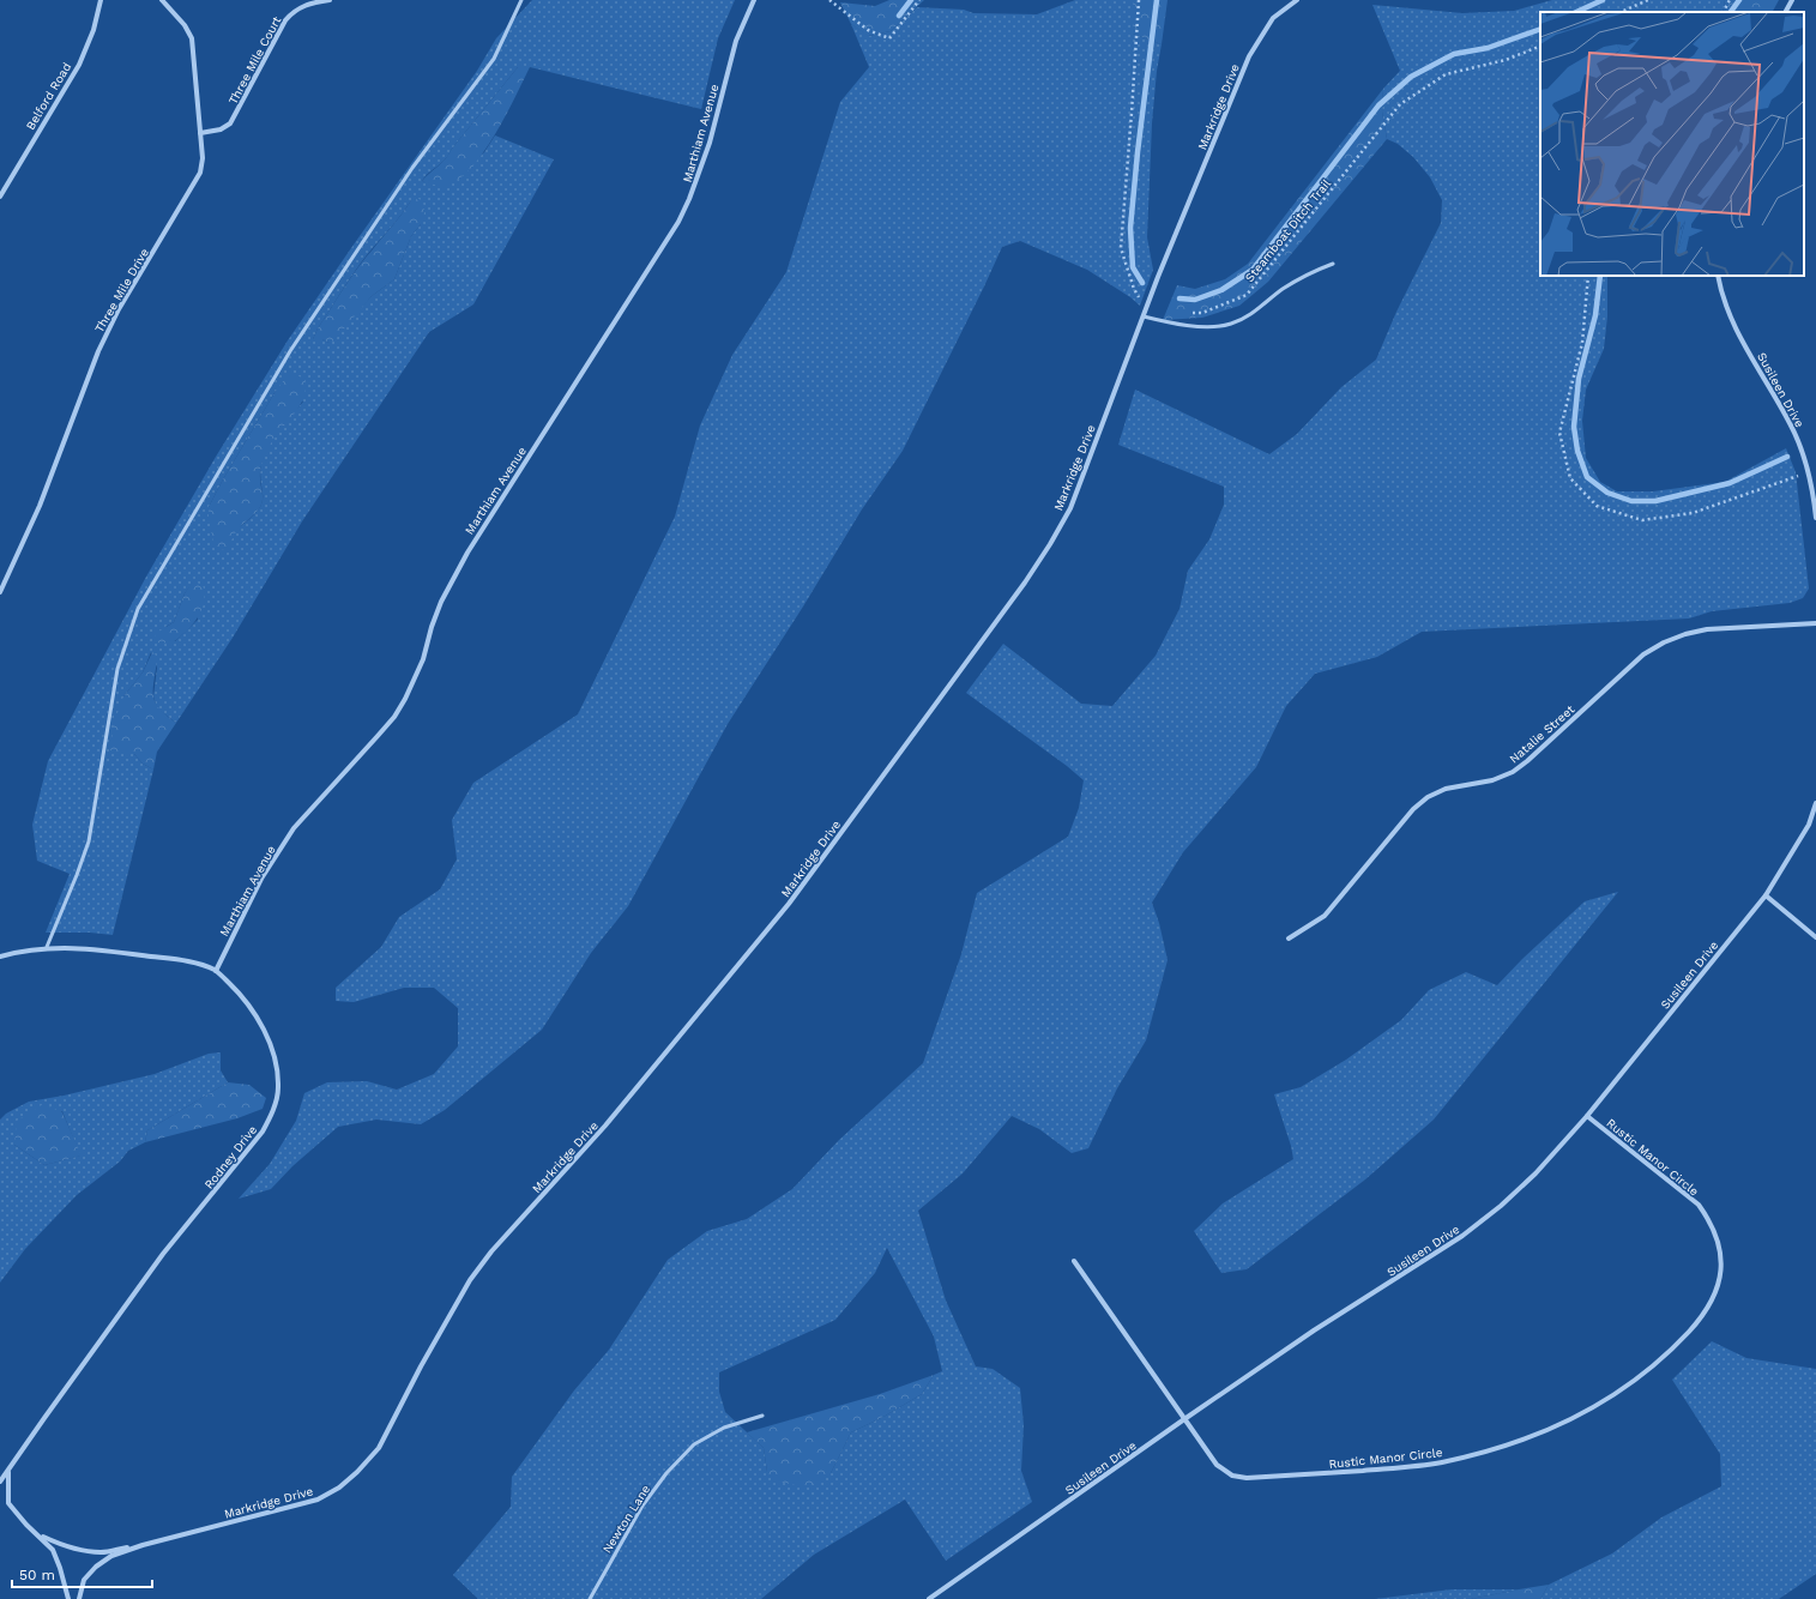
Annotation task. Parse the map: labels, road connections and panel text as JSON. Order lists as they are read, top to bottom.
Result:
{
  "streets": {
    "street": [
      "Three Mile Court",
      "Belford Road",
      "Markridge Drive",
      "Marthiam Avenue",
      "Three Mile Drive",
      "Susileen Drive",
      "Natalie Street",
      "Rodney Drive",
      "Rustic Manor Circle"
    ],
    "lane": ["Newton Lane"],
    "path": ["Steamboat Ditch Trail"]
  },
  "crossings": [
    ["Three Mile Court", "Three Mile Drive"],
    ["Marthiam Avenue", "Rodney Drive"],
    ["Susileen Drive", "Rustic Manor Circle"]
  ],
  "scale_bar": "50 m"
}
